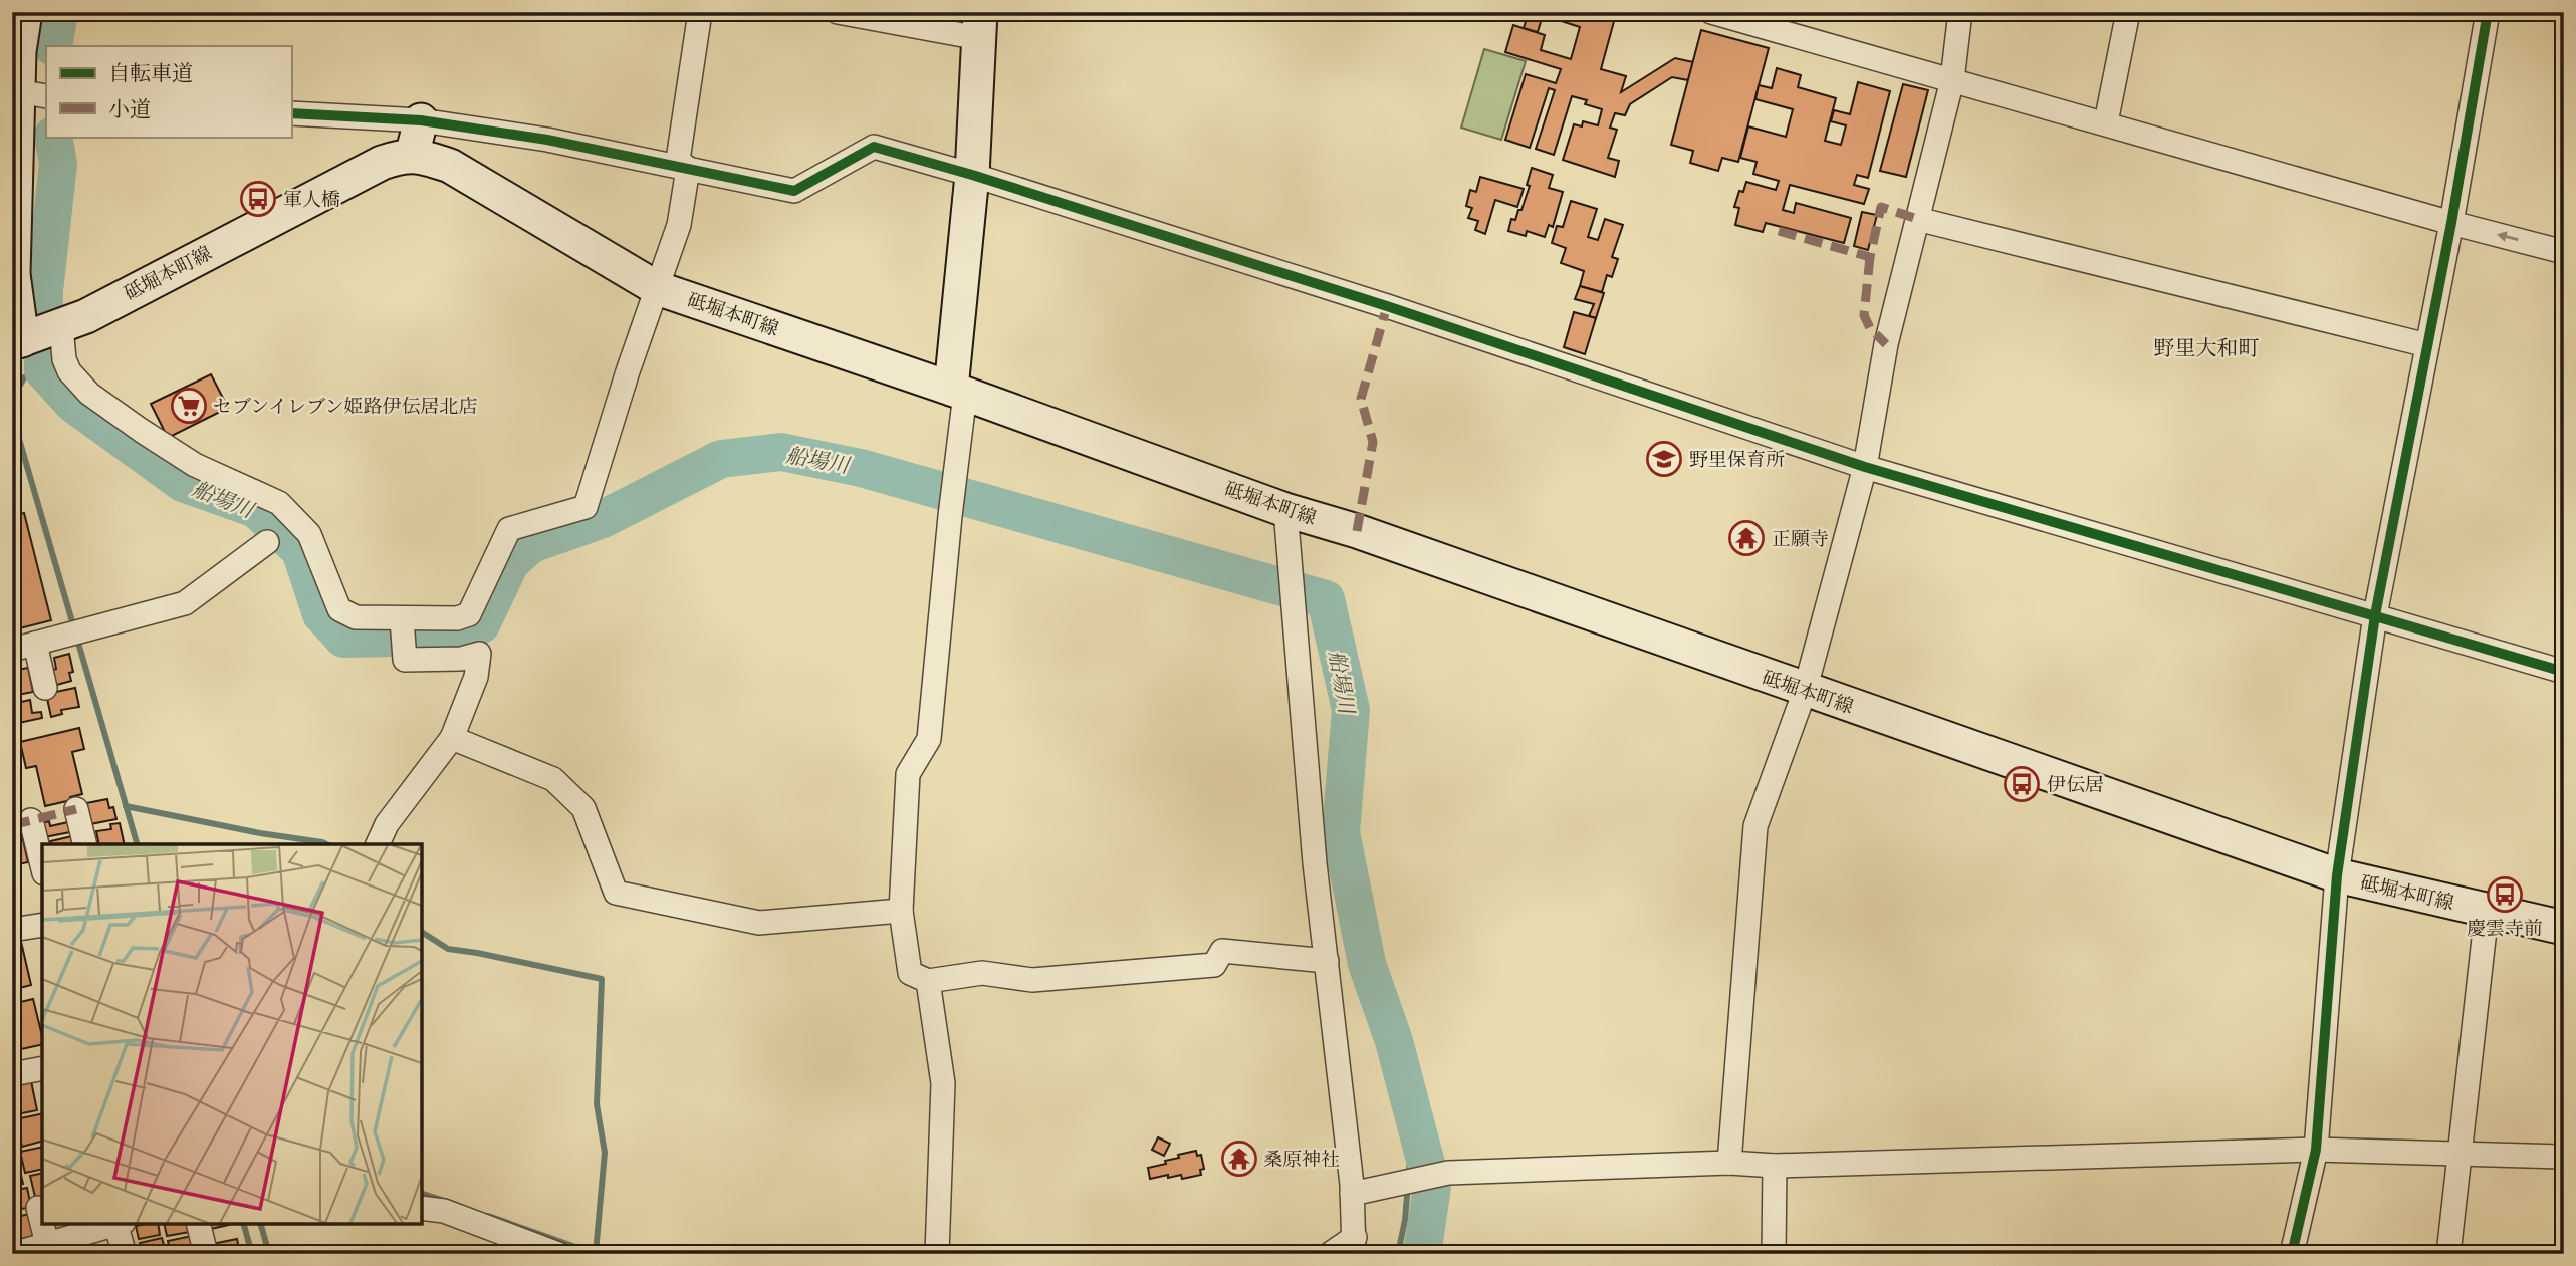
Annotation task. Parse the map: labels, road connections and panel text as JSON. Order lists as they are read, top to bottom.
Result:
{
  "streets": {
    "main road": ["砥堀本町線"]
  },
  "districts": ["野里大和町"],
  "water": ["船場川"],
  "places": {
    "bus stop": ["軍人橋", "伊伝居", "慶雲寺前"],
    "supermarket": ["セブンイレブン姫路伊伝居北店"],
    "school or university": ["野里保育所"],
    "temple": ["正願寺", "桑原神社"]
  },
  "legend": ["自転車道", "小道"]
}
